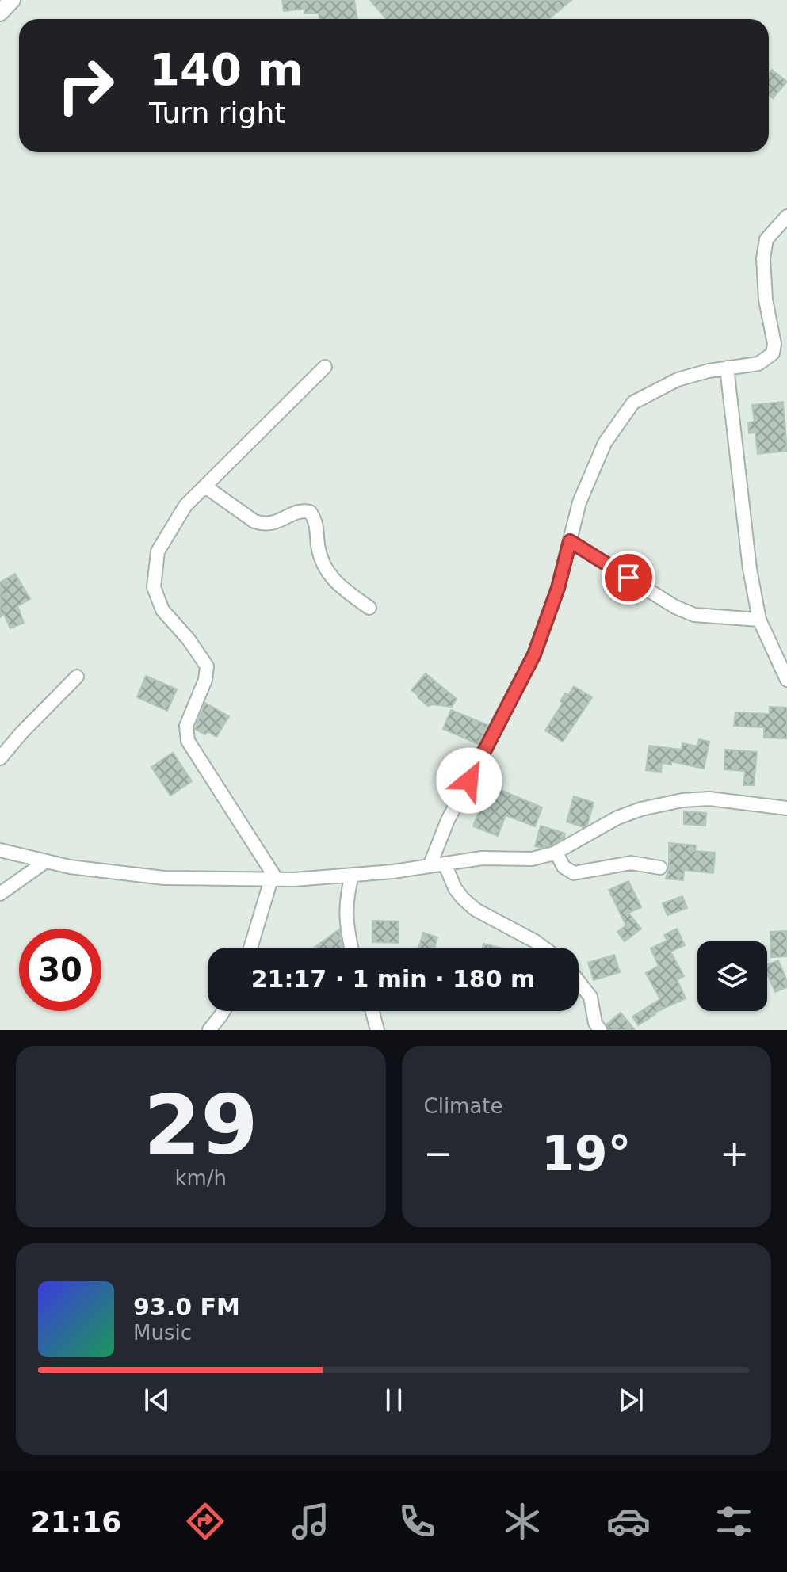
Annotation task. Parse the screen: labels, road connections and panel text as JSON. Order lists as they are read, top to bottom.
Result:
{
  "page": {
    "turn": ["140 m", "Turn right"],
    "limit": "30",
    "trip": "21:17 · 1 min · 180 m",
    "tile": [
      ["29", "km/h"],
      "Climate"
    ],
    "heat": ["−", "19°", "+"],
    "song": ["93.0 FM", "Music"],
    "tabs": "21:16"
  }
}
